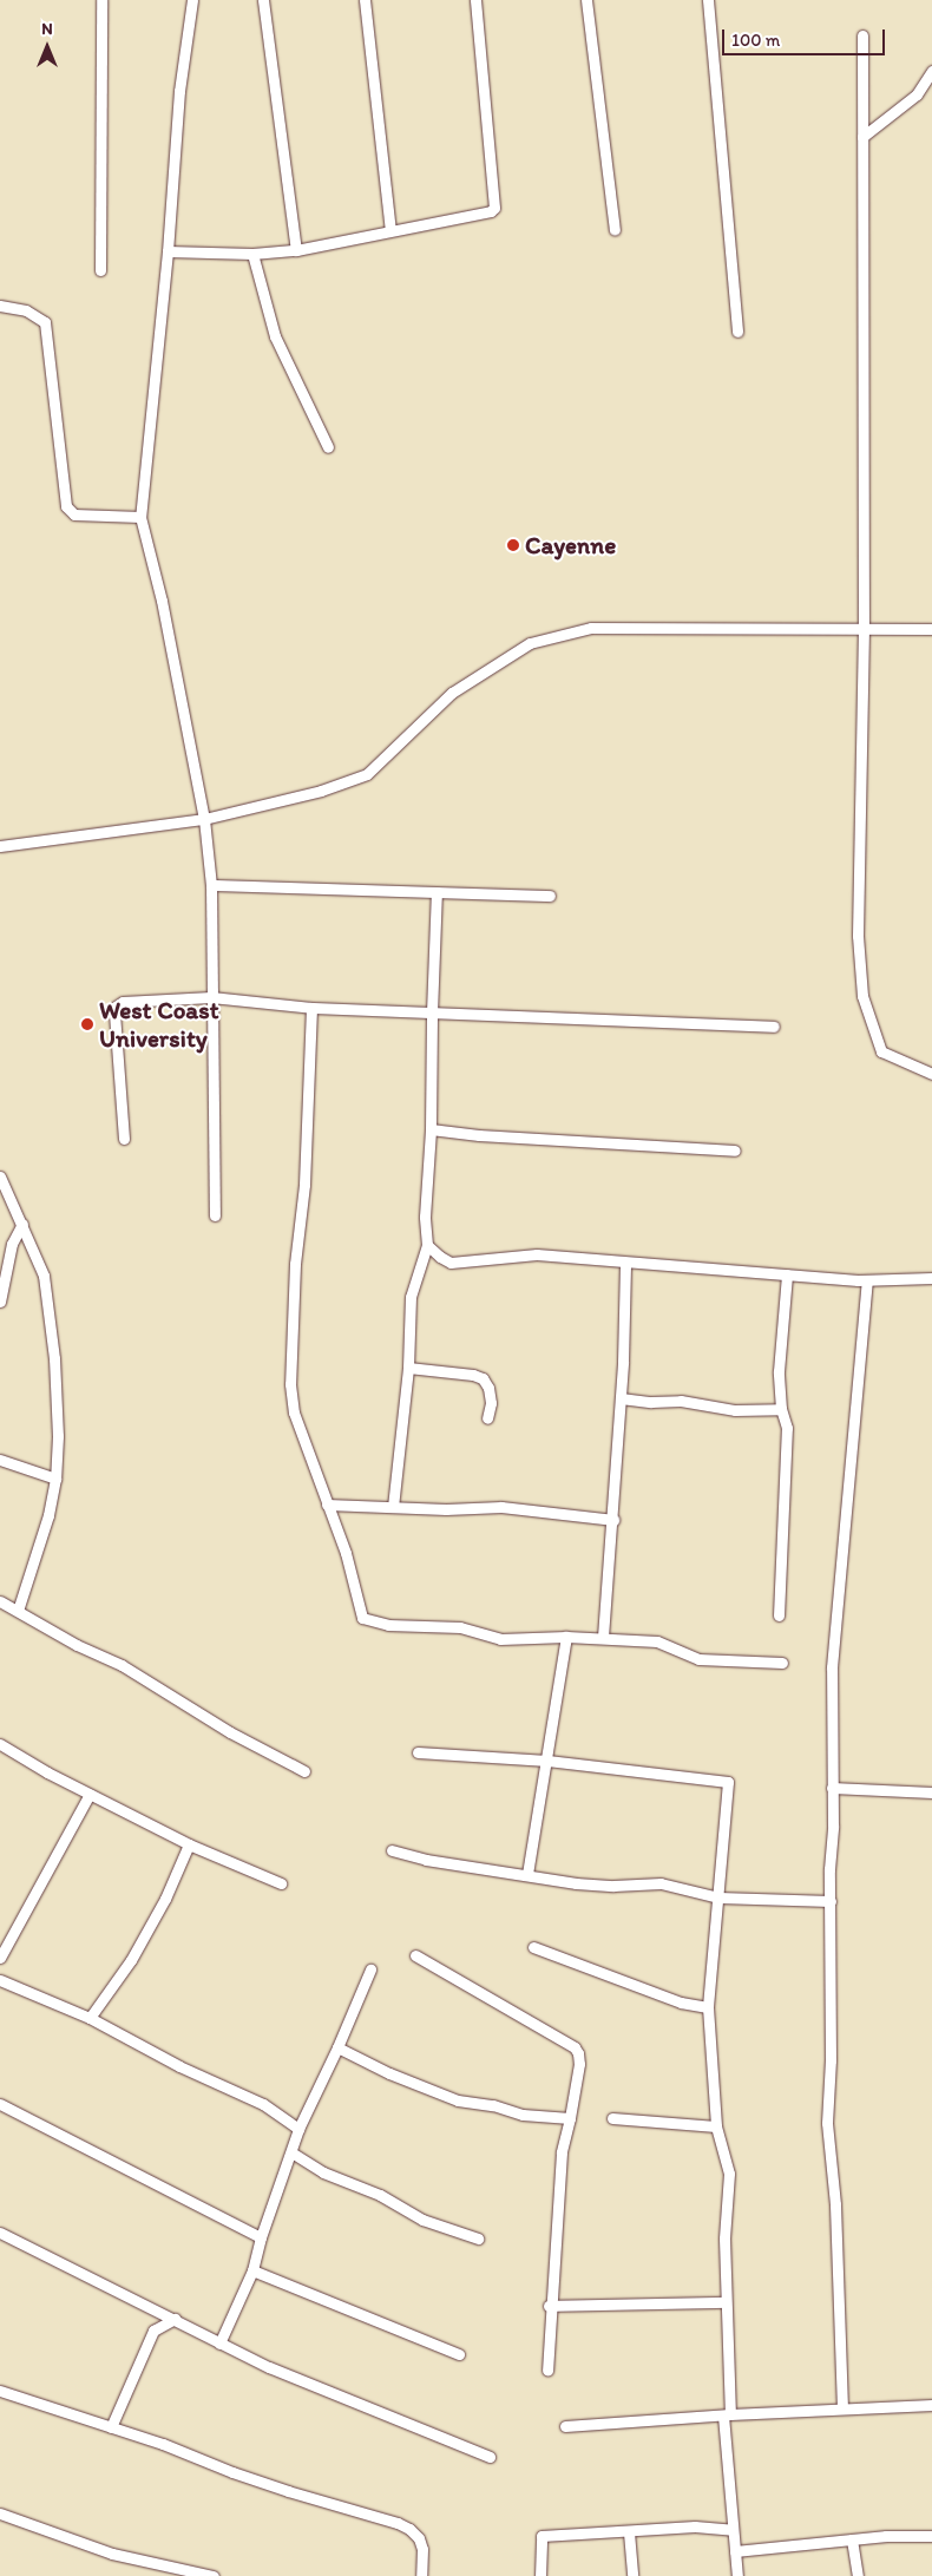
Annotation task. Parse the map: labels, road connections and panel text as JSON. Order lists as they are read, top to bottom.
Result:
{
  "places": ["Cayenne", "West Coast University"],
  "scale_bar": "100 m",
  "north": "top"
}
